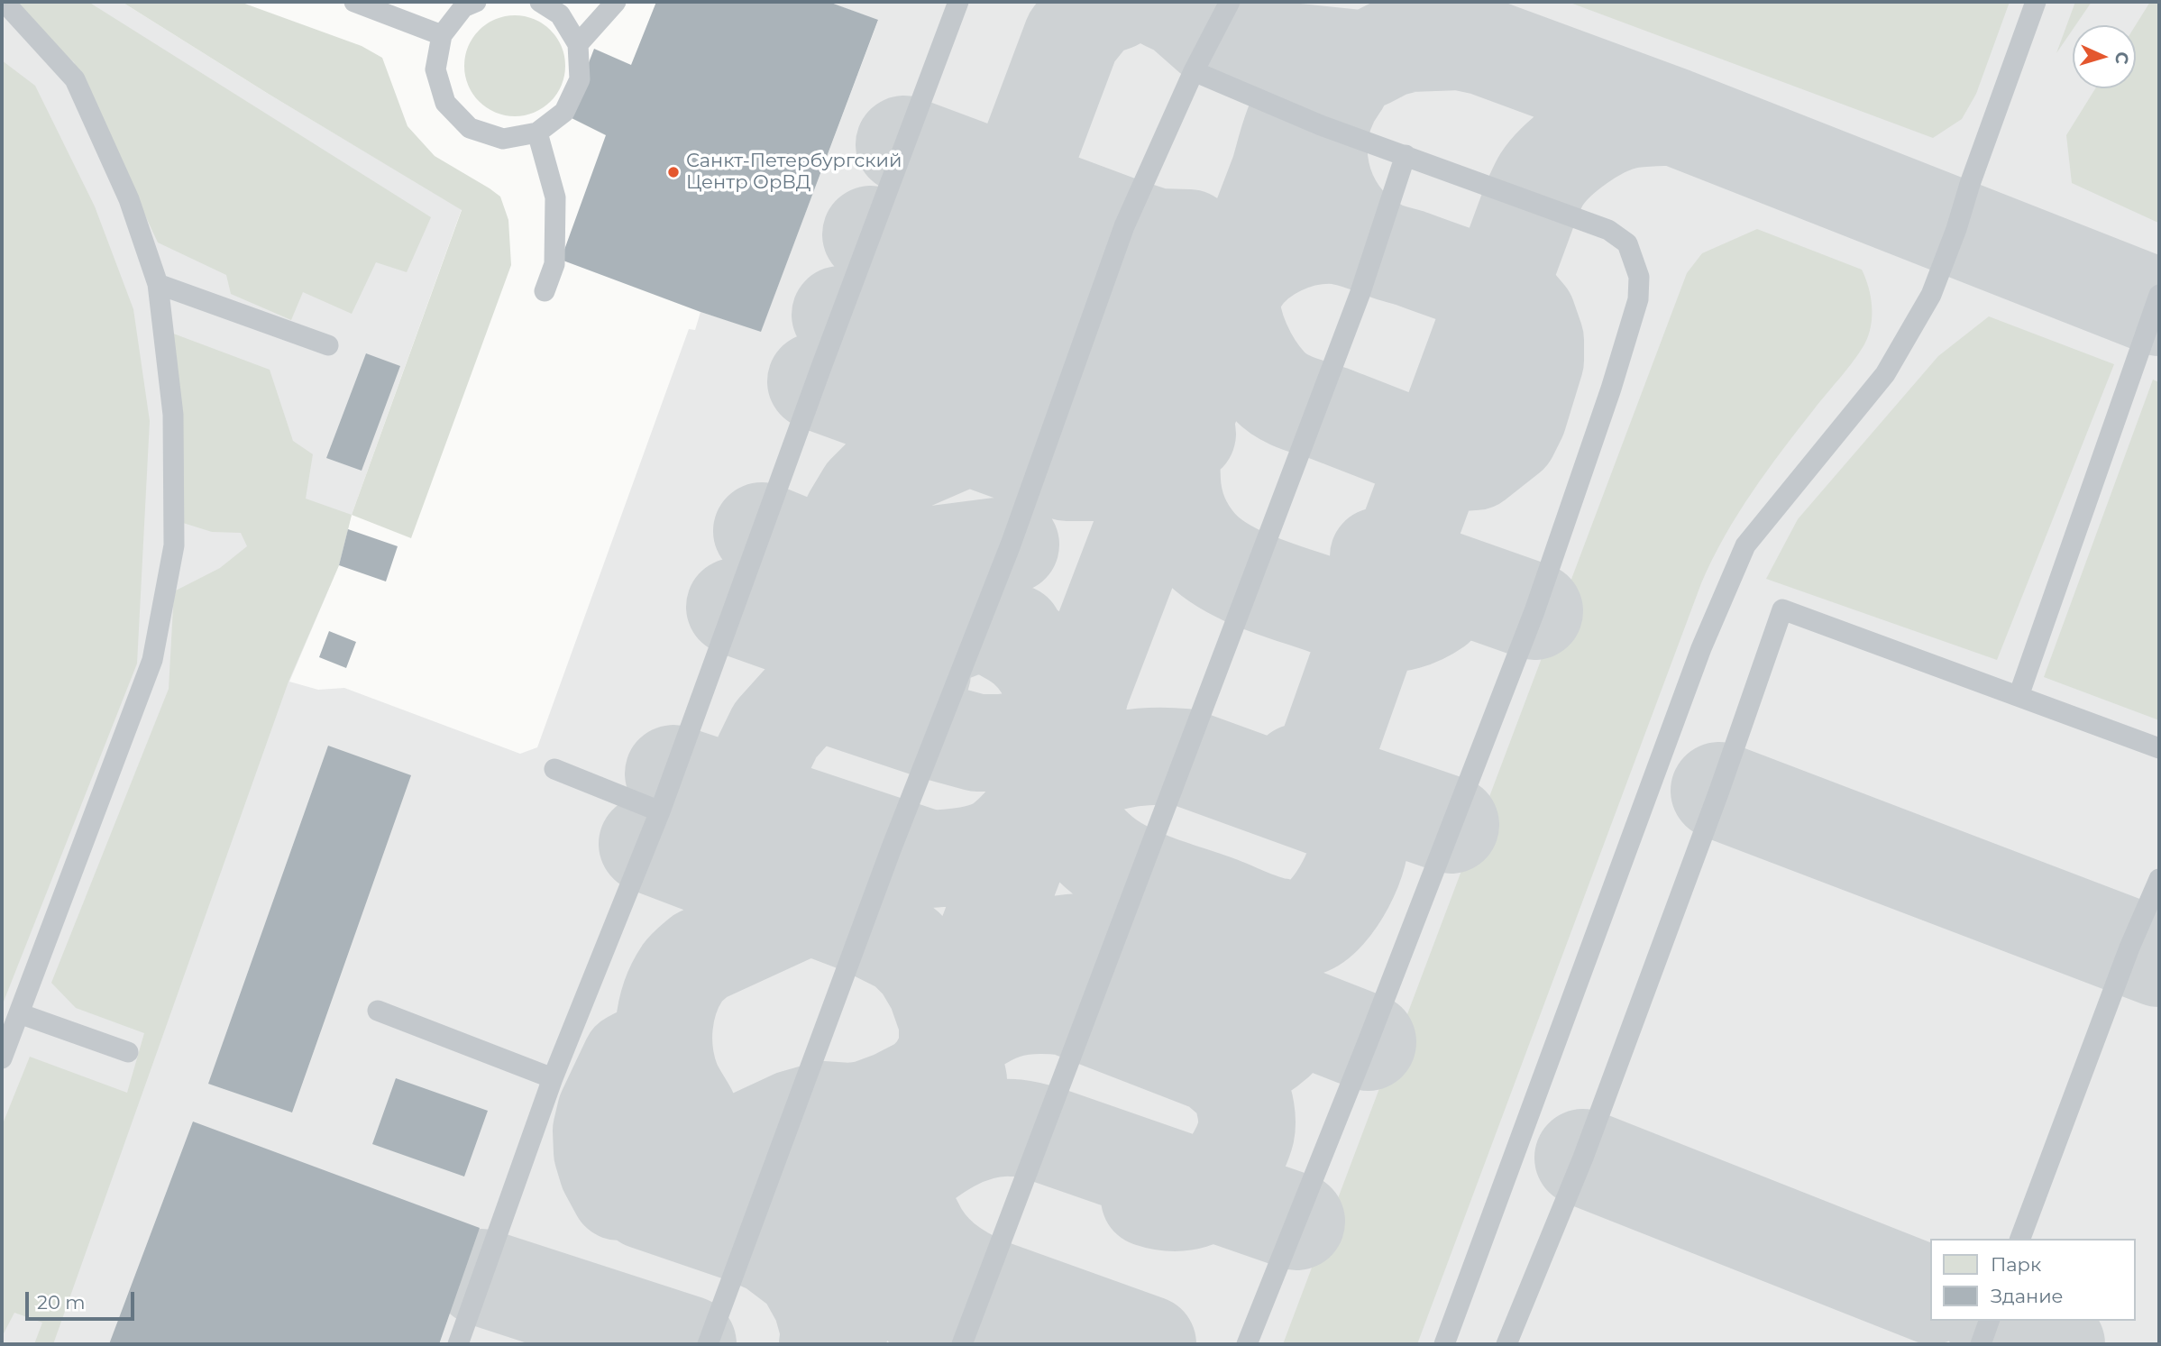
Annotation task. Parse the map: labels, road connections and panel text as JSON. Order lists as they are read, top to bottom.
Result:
{
  "places": ["Санкт-Петербургский Центр ОрВД"],
  "legend": ["Парк", "Здание"],
  "scale_bar": "20 m",
  "north": "right"
}
